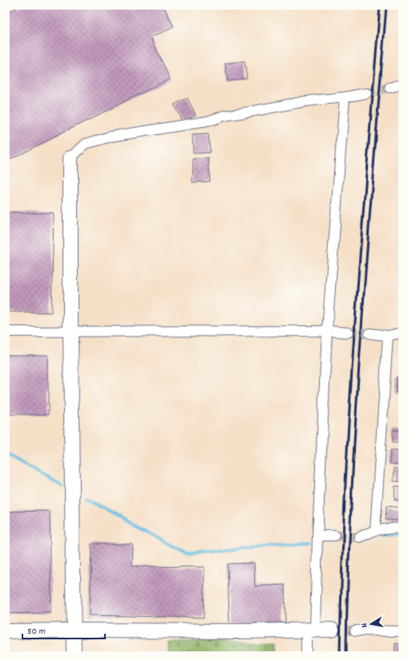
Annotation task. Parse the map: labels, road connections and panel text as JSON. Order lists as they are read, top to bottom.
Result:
{
  "scale_bar": "50 m",
  "north": "left"
}
